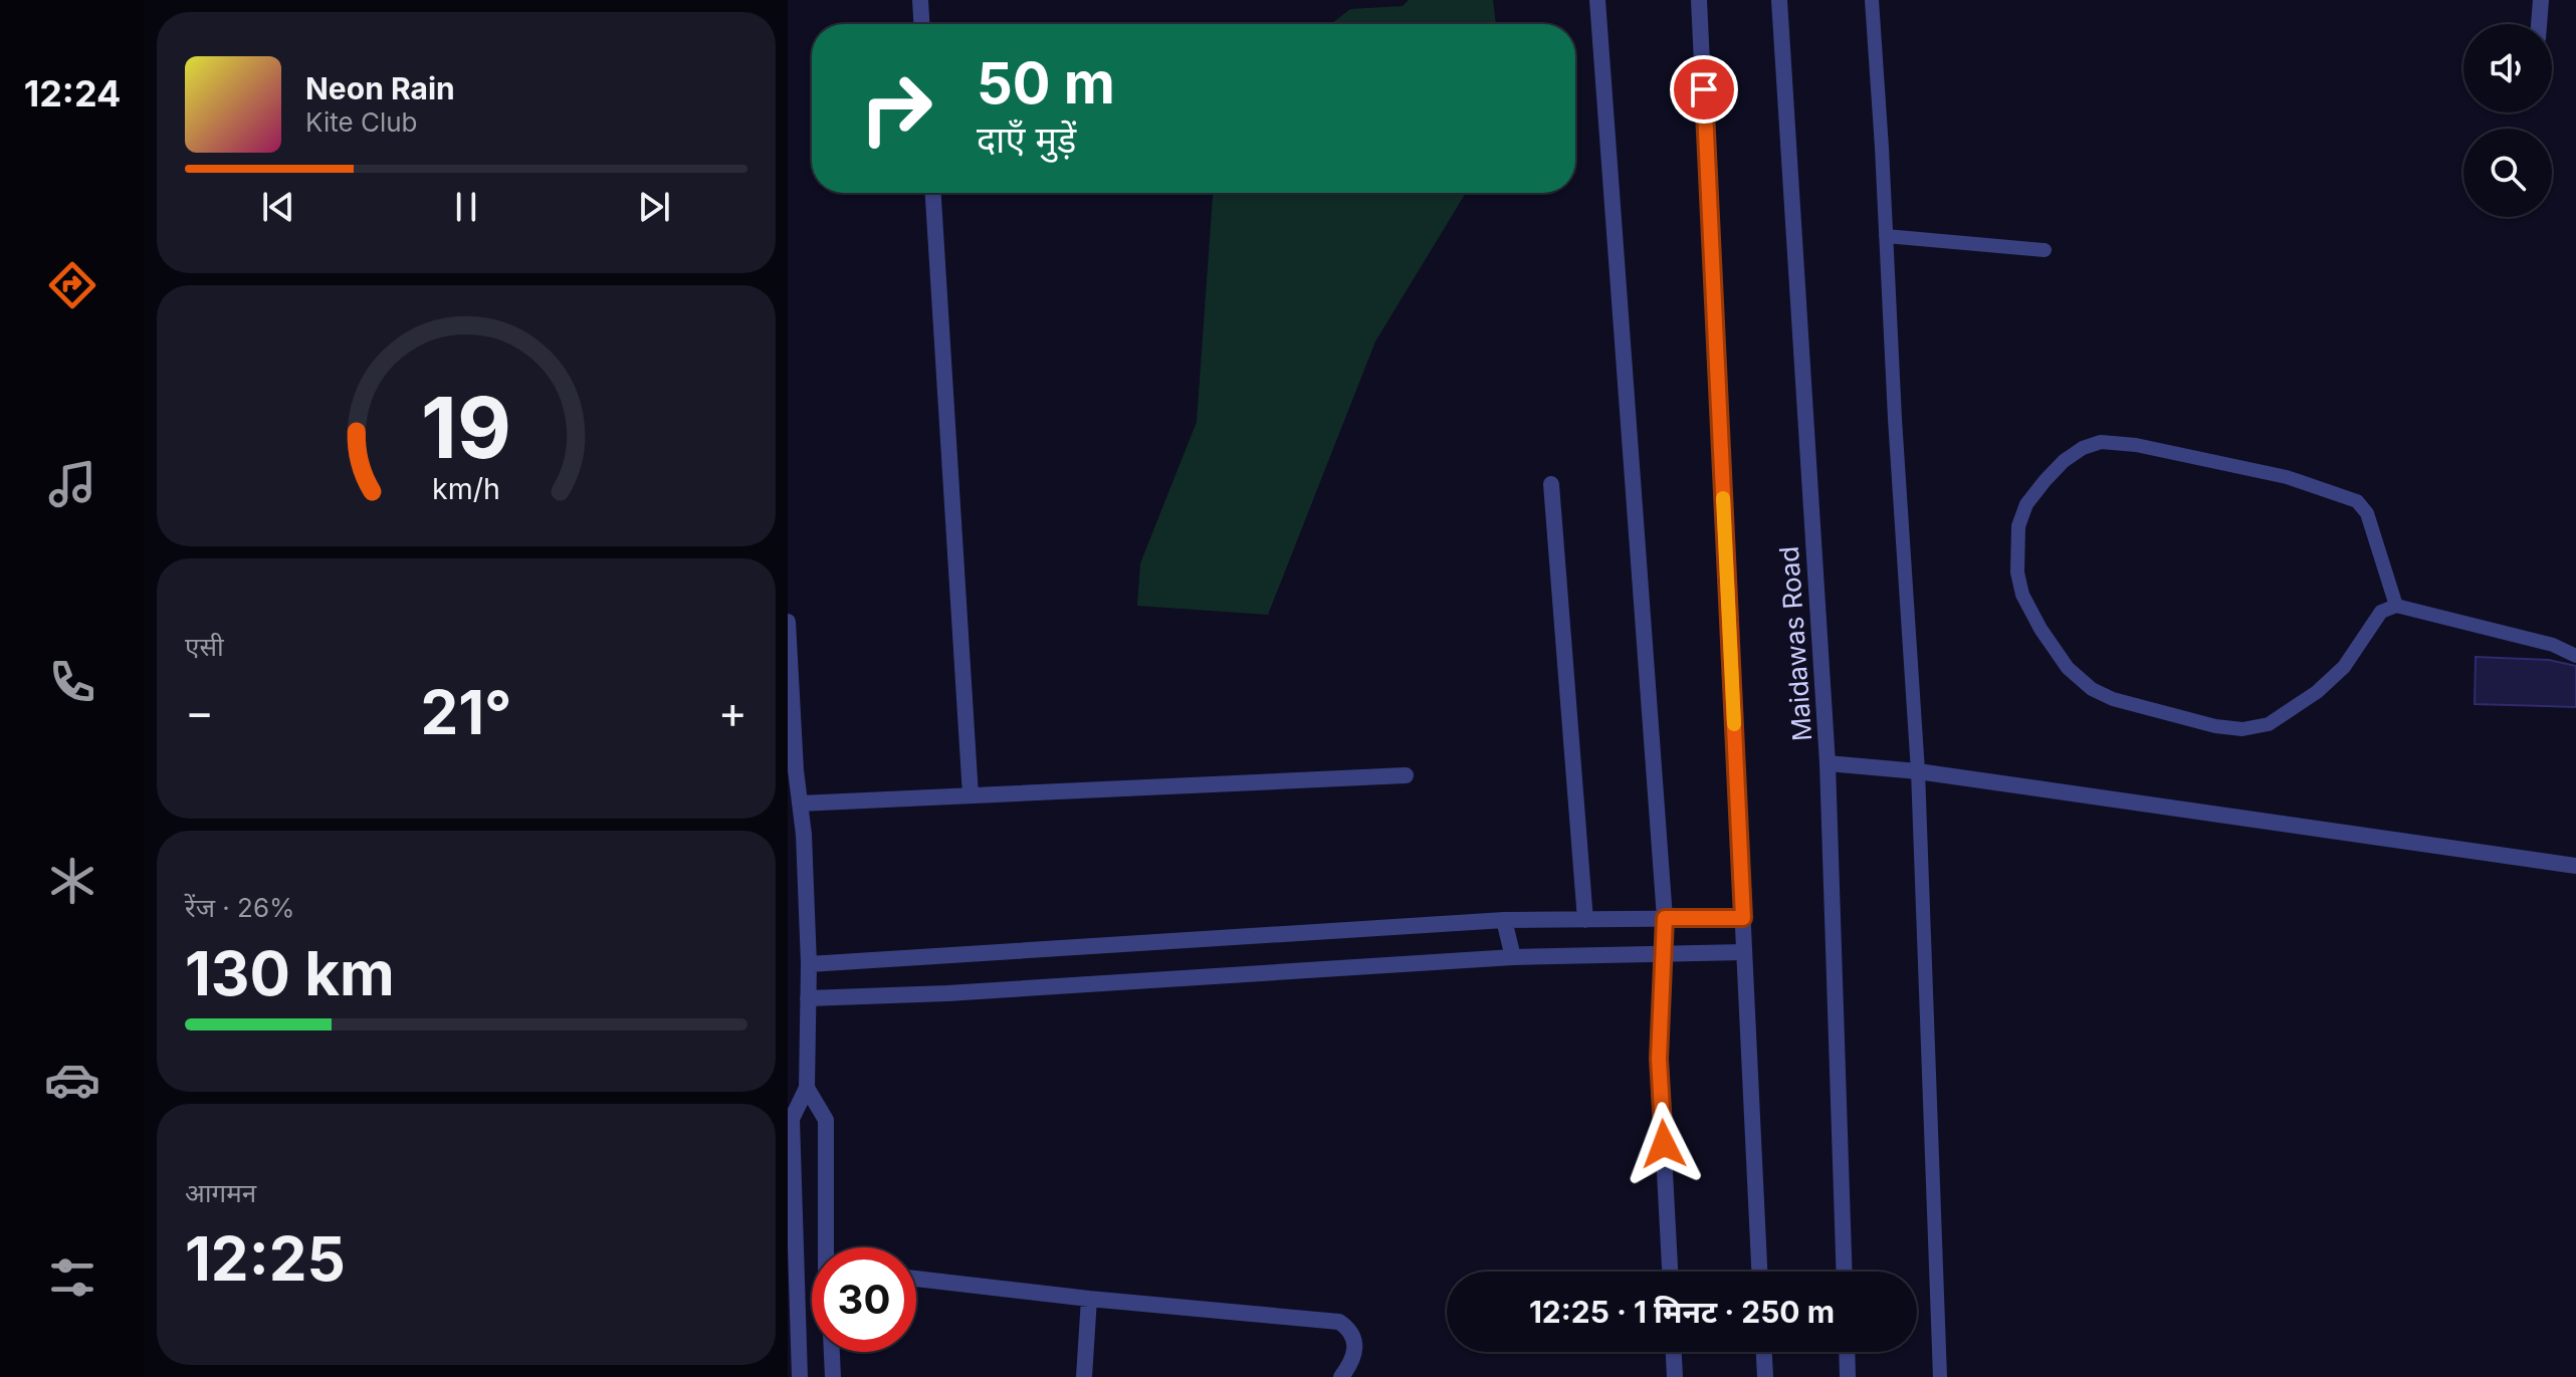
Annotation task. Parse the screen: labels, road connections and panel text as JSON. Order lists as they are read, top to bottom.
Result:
{
  "streets": {
    "street": ["Maidawas Road"]
  },
  "page": {
    "tabs": "12:24",
    "turn": ["50 m", "दाएँ मुड़ें"],
    "song": ["Neon Rain", "Kite Club"],
    "tile": [
      "एसी",
      ["रेंज · 26%", "130 km"],
      ["आगमन", "12:25"]
    ],
    "heat": ["−", "21°", "+"],
    "limit": "30",
    "trip": "12:25 · 1 मिनट · 250 m",
    "gauge": ["19", "km/h"]
  }
}
